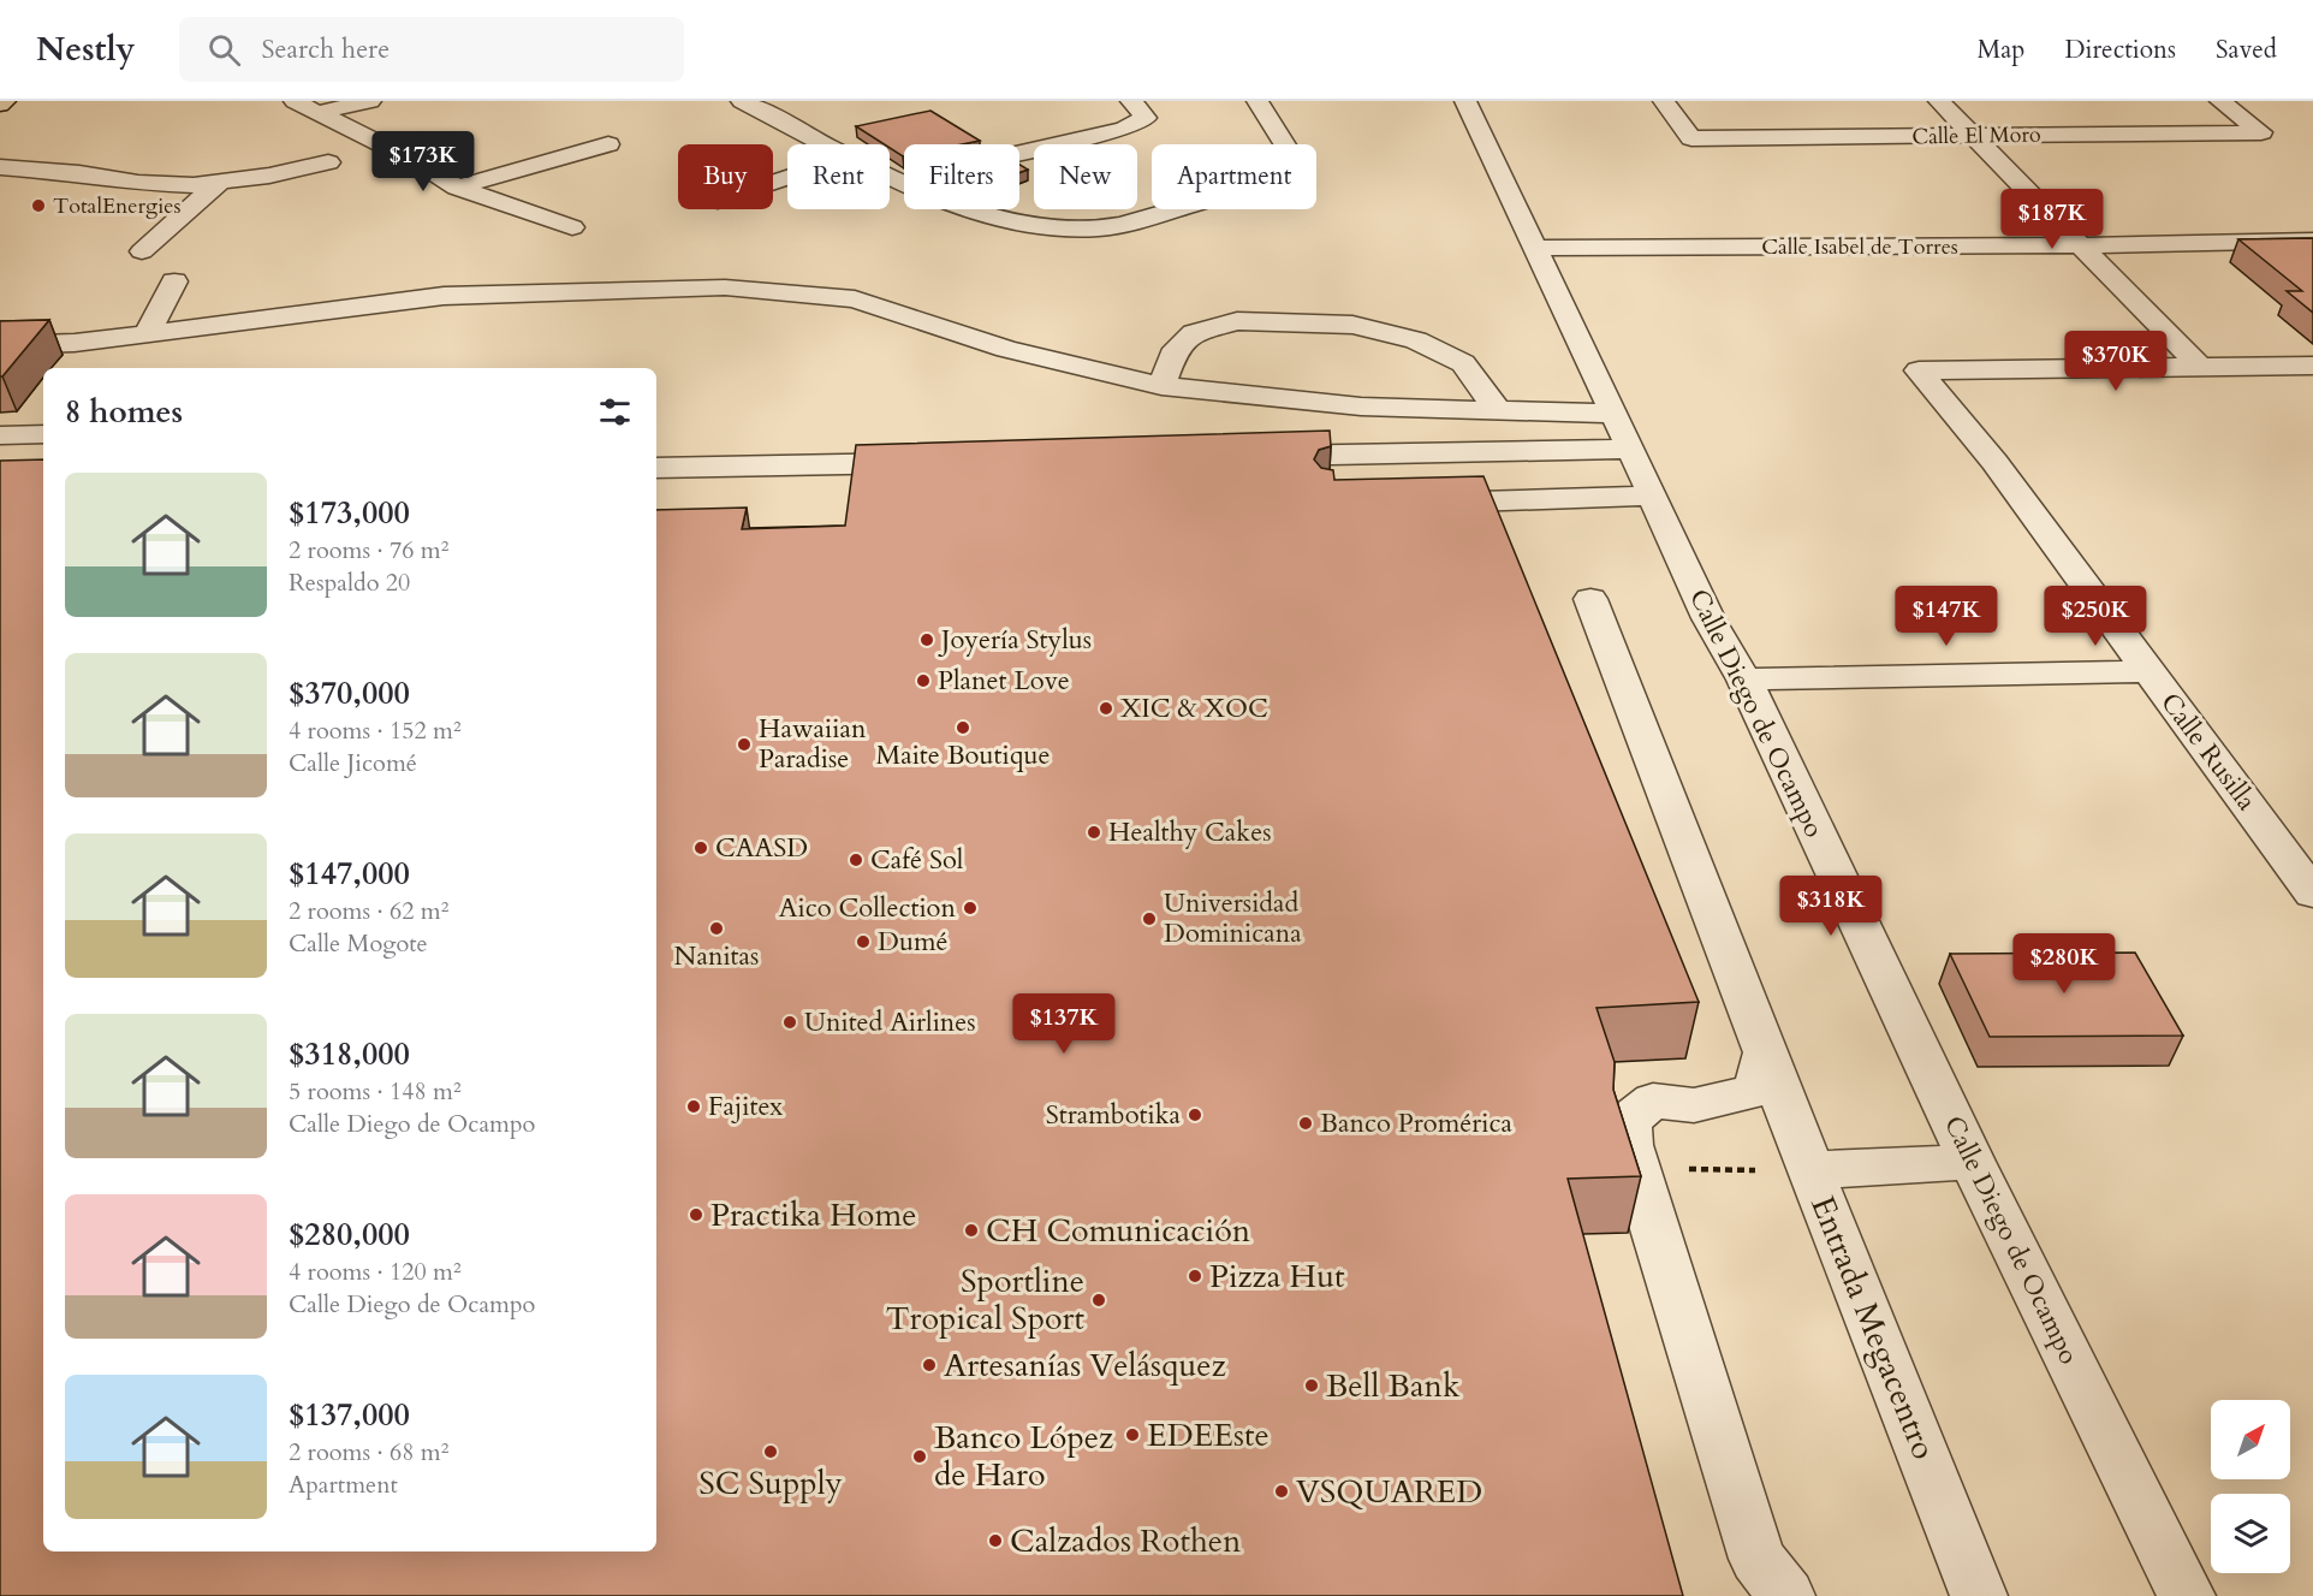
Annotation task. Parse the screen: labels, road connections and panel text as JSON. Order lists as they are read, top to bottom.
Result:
{
  "streets": {
    "street": [
      "Calle El Moro",
      "Calle Isabel de Torres",
      "Calle Diego de Ocampo",
      "Calle Rusilla",
      "Entrada Megacentro"
    ]
  },
  "crossings": [
    ["Calle Isabel de Torres", "Calle Diego de Ocampo"],
    ["Calle Diego de Ocampo", "Entrada Megacentro"]
  ],
  "places": [
    "TotalEnergies",
    "Joyería Stylus",
    "Planet Love",
    "XIC & XOC",
    "Maite Boutique",
    "Hawaiian Paradise",
    "Healthy Cakes",
    "CAASD",
    "Café Sol",
    "Aico Collection",
    "Universidad Dominicana",
    "Nanitas",
    "Dumé",
    "United Airlines",
    "Fajitex",
    "Strambotika",
    "Banco Promérica",
    "Practika Home",
    "CH Comunicación",
    "Pizza Hut",
    "Sportline Tropical Sport",
    "Artesanías Velásquez",
    "Bell Bank",
    "EDEEste",
    "SC Supply",
    "Banco López de Haro",
    "VSQUARED",
    "Calzados Rothen"
  ],
  "north": "top right",
  "page": {
    "header": "Nestly",
    "search": "Search here",
    "nav": ["Map", "Directions", "Saved"],
    "price": [
      "$173K",
      "$187K",
      "$370K",
      "$147K",
      "$250K",
      "$318K",
      "$280K",
      "$137K"
    ],
    "chip": [
      "Buy",
      "Rent",
      "Filters",
      "New",
      "Apartment"
    ],
    "heading": "8 homes",
    "list": [
      {
        "name": "$173,000",
        "note": "2 rooms · 76 m² · Respaldo 20"
      },
      {
        "name": "$370,000",
        "note": "4 rooms · 152 m² · Calle Jicomé"
      },
      {
        "name": "$147,000",
        "note": "2 rooms · 62 m² · Calle Mogote"
      },
      {
        "name": "$318,000",
        "note": "5 rooms · 148 m² · Calle Diego de Ocampo"
      },
      {
        "name": "$280,000",
        "note": "4 rooms · 120 m² · Calle Diego de Ocampo"
      },
      {
        "name": "$137,000",
        "note": "2 rooms · 68 m² · Apartment"
      }
    ]
  }
}
